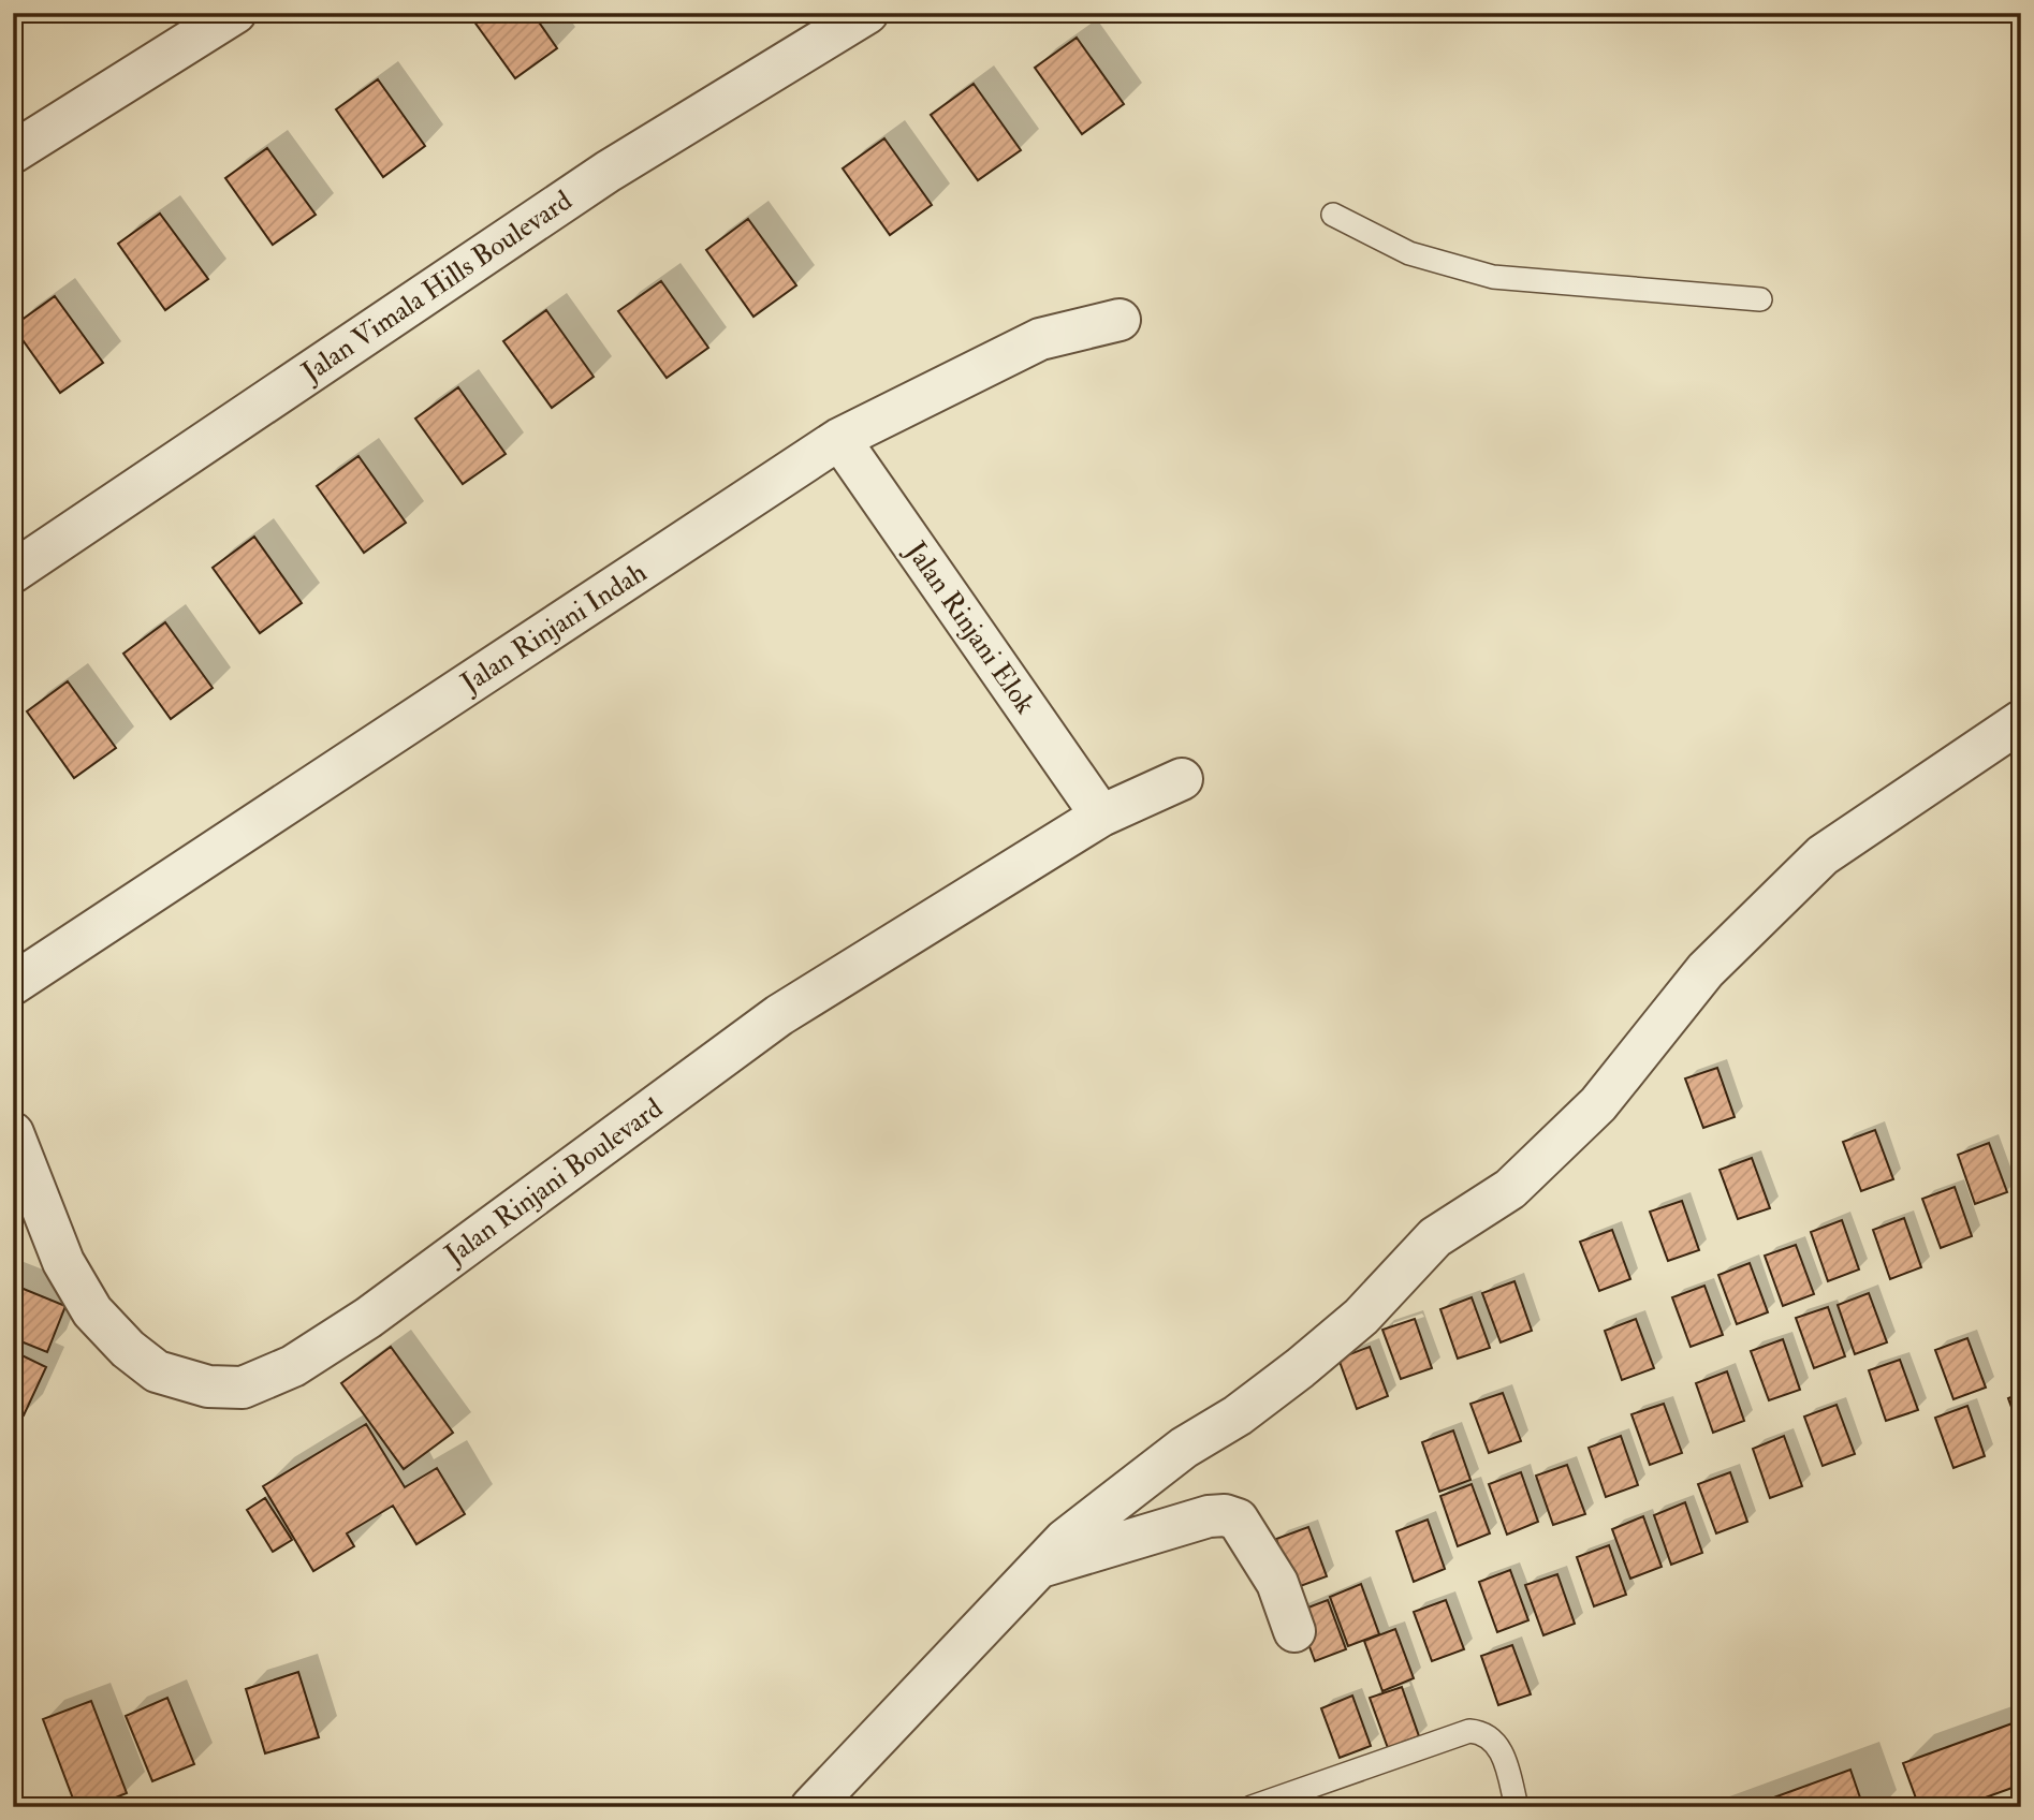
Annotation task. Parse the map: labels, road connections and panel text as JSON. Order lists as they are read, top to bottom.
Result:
{
  "streets": {
    "street": [
      "Jalan Vimala Hills Boulevard",
      "Jalan Rinjani Indah",
      "Jalan Rinjani Elok",
      "Jalan Rinjani Boulevard"
    ]
  },
  "crossings": [
    ["Jalan Rinjani Indah", "Jalan Rinjani Elok"],
    ["Jalan Rinjani Elok", "Jalan Rinjani Boulevard"]
  ]
}
